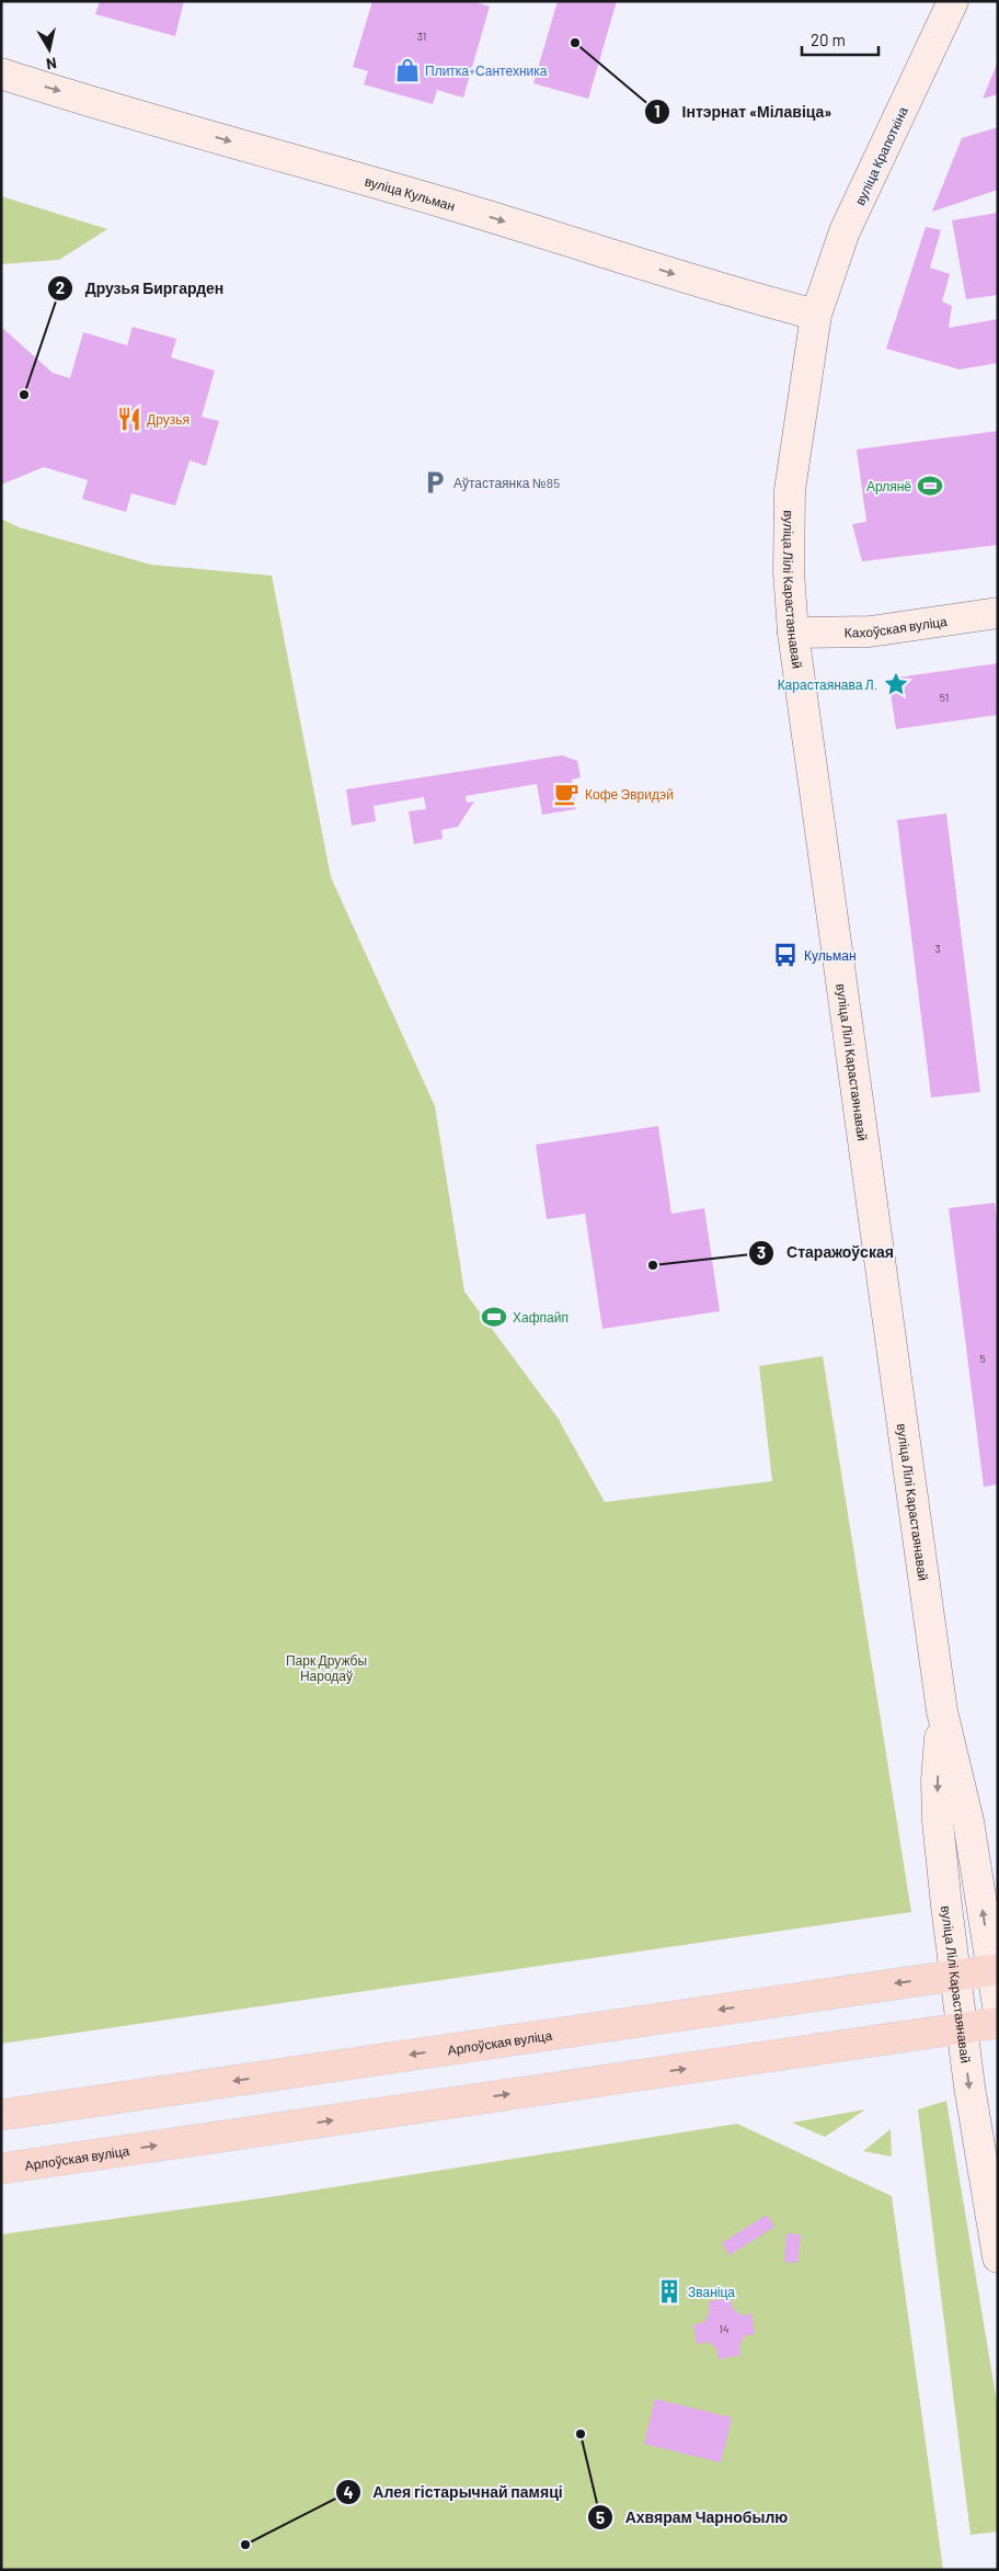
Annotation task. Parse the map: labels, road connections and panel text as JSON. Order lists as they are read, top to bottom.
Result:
{
  "streets": {
    "main road": [
      "вуліца Крапоткіна",
      "вуліца Кульман",
      "вуліца Лілі Карастаянавай",
      "Кахоўская вуліца",
      "Арлоўская вуліца"
    ]
  },
  "crossings": [
    ["вуліца Крапоткіна", "вуліца Кульман"],
    ["вуліца Крапоткіна", "вуліца Лілі Карастаянавай"],
    ["вуліца Кульман", "вуліца Лілі Карастаянавай"],
    ["вуліца Лілі Карастаянавай", "Кахоўская вуліца"],
    ["вуліца Лілі Карастаянавай", "Арлоўская вуліца"]
  ],
  "one_way": ["вуліца Кульман"],
  "parks": ["Парк Дружбы Народаў"],
  "places": {
    "other": [
      "Інтэрнат «Мілавіца»",
      "Друзья Биргарден",
      "Старажоўская",
      "Ахвярам Чарнобылю",
      "Алея гістарычнай памяці"
    ],
    "shop": ["Плитка+Сантехника"],
    "restaurant": ["Друзья"],
    "parking": ["Аўтастаянка №85"],
    "sports": ["Арлянё", "Хафпайп"],
    "place": ["Карастаянава Л."],
    "cafe": ["Кофе Эвридэй"],
    "bus stop": ["Кульман"],
    "building": ["Званіца"]
  },
  "house_numbers": [
    "31",
    "51",
    "3",
    "5",
    "14"
  ],
  "scale_bar": "20 m",
  "north": "bottom"
}
